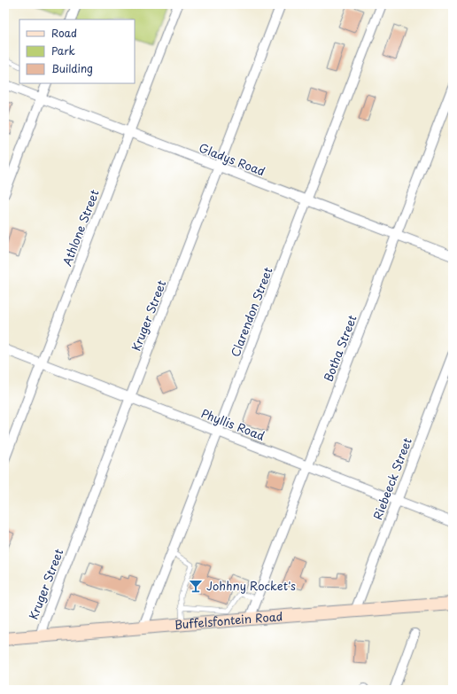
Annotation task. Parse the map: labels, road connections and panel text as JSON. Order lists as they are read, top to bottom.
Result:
{
  "streets": {
    "main road": ["Buffelsfontein Road"],
    "street": [
      "Gladys Road",
      "Athlone Street",
      "Clarendon Street",
      "Kruger Street",
      "Botha Street",
      "Phyllis Road",
      "Riebeeck Street"
    ]
  },
  "crossings": [
    ["Gladys Road", "Athlone Street"],
    ["Gladys Road", "Clarendon Street"],
    ["Gladys Road", "Kruger Street"],
    ["Gladys Road", "Botha Street"],
    ["Athlone Street", "Phyllis Road"],
    ["Clarendon Street", "Phyllis Road"],
    ["Clarendon Street", "Buffelsfontein Road"],
    ["Kruger Street", "Phyllis Road"],
    ["Kruger Street", "Buffelsfontein Road"],
    ["Botha Street", "Phyllis Road"],
    ["Botha Street", "Buffelsfontein Road"],
    ["Phyllis Road", "Riebeeck Street"],
    ["Riebeeck Street", "Buffelsfontein Road"]
  ],
  "places": {
    "bar": ["Johhny Rocket's"]
  },
  "legend": ["Road", "Park", "Building"]
}
